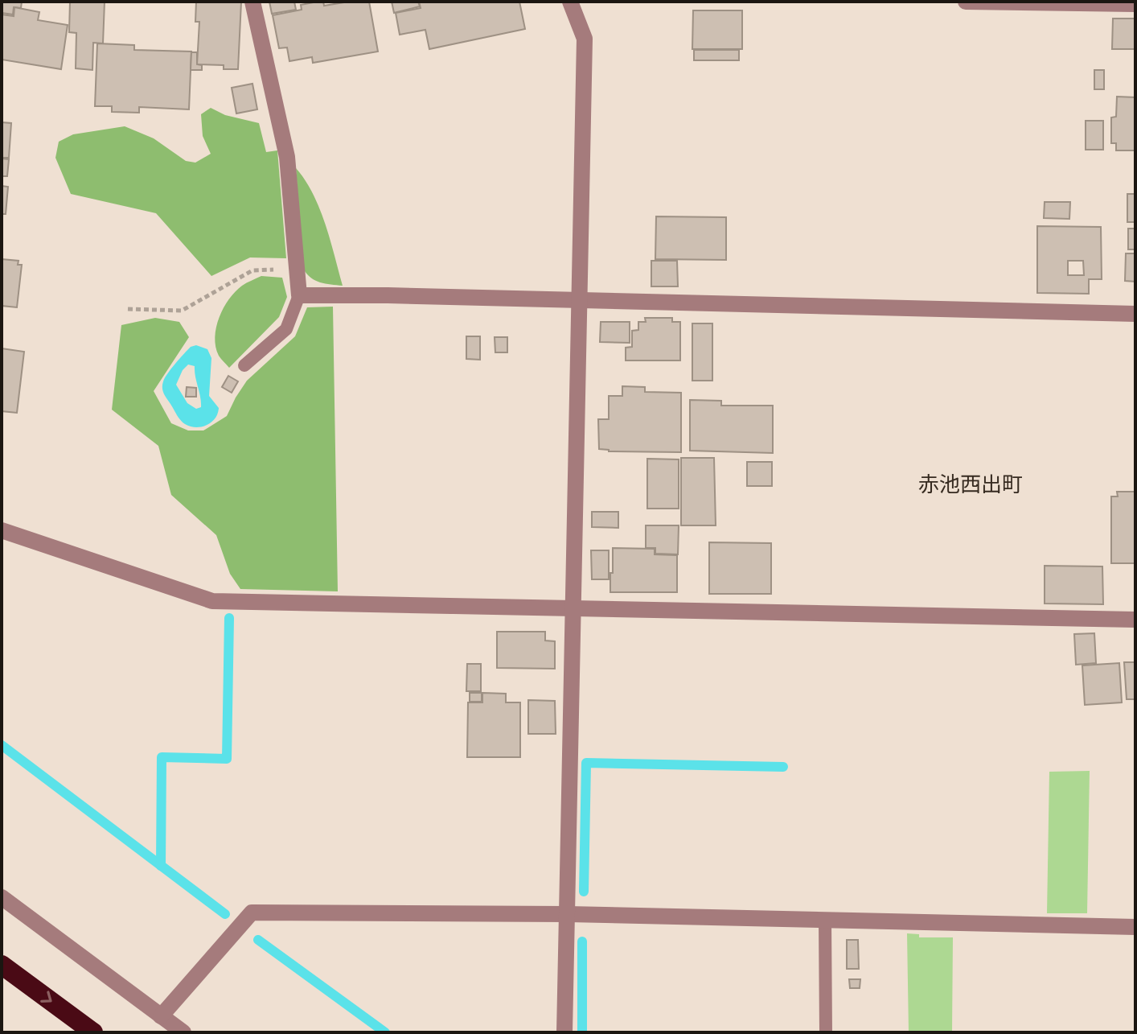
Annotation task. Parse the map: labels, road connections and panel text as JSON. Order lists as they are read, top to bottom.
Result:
{
  "districts": ["赤池西出町"]
}
